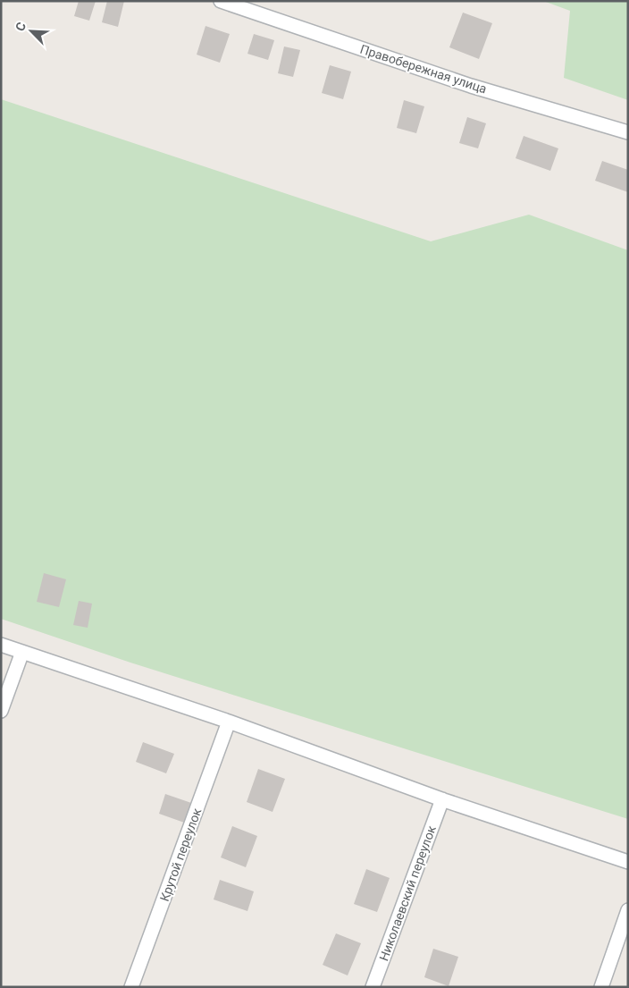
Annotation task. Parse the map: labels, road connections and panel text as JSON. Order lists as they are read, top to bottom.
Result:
{
  "streets": {
    "street": ["Правобережная улица", "Крутой переулок", "Николаевский переулок"]
  },
  "north": "top left"
}
